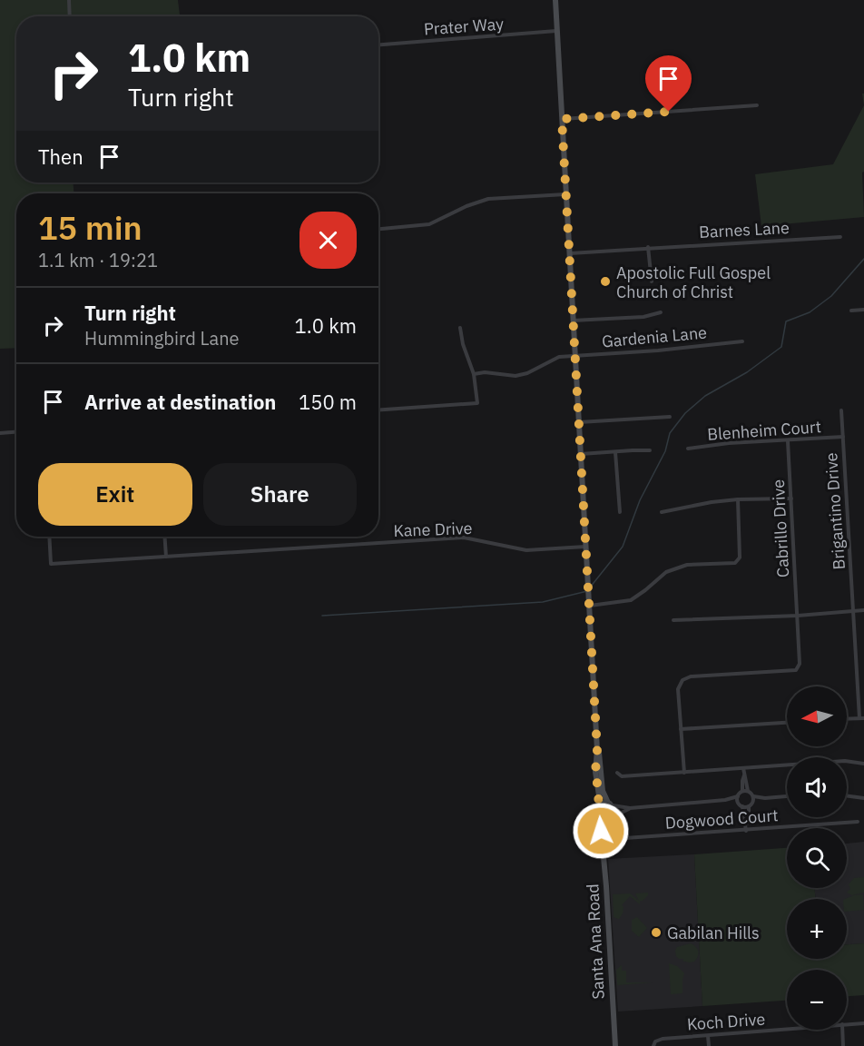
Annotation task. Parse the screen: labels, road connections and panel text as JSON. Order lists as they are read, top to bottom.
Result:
{
  "streets": {
    "street": [
      "Prater Way",
      "Barnes Lane",
      "Gardenia Lane",
      "Blenheim Court",
      "Brigantino Drive",
      "Cabrillo Drive",
      "Kane Drive",
      "Dogwood Court",
      "Santa Ana Road",
      "Koch Drive"
    ]
  },
  "crossings": [
    ["Prater Way", "Santa Ana Road"],
    ["Barnes Lane", "Santa Ana Road"],
    ["Gardenia Lane", "Santa Ana Road"],
    ["Blenheim Court", "Brigantino Drive"],
    ["Blenheim Court", "Cabrillo Drive"],
    ["Kane Drive", "Santa Ana Road"]
  ],
  "places": ["Apostolic Full Gospel Church of Christ", "Gabilan Hills"],
  "north": "left",
  "page": {
    "turn": ["1.0 km", "Turn right"],
    "then": "Then",
    "heading": ["15 min", "1.1 km · 19:21"],
    "list": [
      {
        "name": "Turn right",
        "note": "Hummingbird Lane",
        "value": "1.0 km"
      },
      {
        "name": "Arrive at destination",
        "value": "150 m"
      }
    ],
    "buttons": ["Exit", "Share"],
    "map_buttons": ["+", "−"]
  }
}
